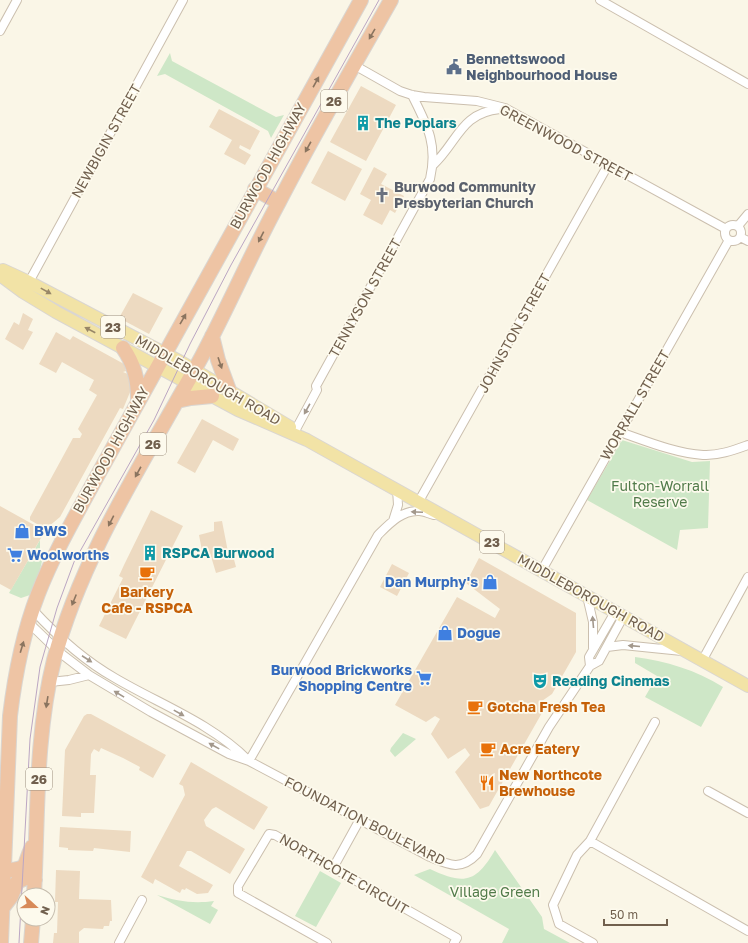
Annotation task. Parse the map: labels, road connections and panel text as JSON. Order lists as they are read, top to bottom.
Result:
{
  "streets": {
    "highway": ["26", "BURWOOD HIGHWAY"],
    "main road": ["23", "MIDDLEBOROUGH ROAD"],
    "street": [
      "NEWBIGIN STREET",
      "GREENWOOD STREET",
      "TENNYSON STREET",
      "JOHNSTON STREET",
      "WORRALL STREET",
      "FOUNDATION BOULEVARD",
      "NORTHCOTE CIRCUIT"
    ]
  },
  "crossings": [
    ["NEWBIGIN STREET", "MIDDLEBOROUGH ROAD"],
    ["GREENWOOD STREET", "BURWOOD HIGHWAY"],
    ["GREENWOOD STREET", "TENNYSON STREET"],
    ["GREENWOOD STREET", "JOHNSTON STREET"],
    ["GREENWOOD STREET", "WORRALL STREET"],
    ["BURWOOD HIGHWAY", "MIDDLEBOROUGH ROAD"],
    ["BURWOOD HIGHWAY", "FOUNDATION BOULEVARD"],
    ["TENNYSON STREET", "MIDDLEBOROUGH ROAD"],
    ["JOHNSTON STREET", "MIDDLEBOROUGH ROAD"],
    ["MIDDLEBOROUGH ROAD", "WORRALL STREET"],
    ["MIDDLEBOROUGH ROAD", "FOUNDATION BOULEVARD"]
  ],
  "one_way": ["TENNYSON STREET"],
  "parks": ["Fulton-Worrall Reserve", "Village Green"],
  "places": {
    "public building": ["Bennettswood Neighbourhood House"],
    "building": ["The Poplars", "RSPCA Burwood"],
    "church": ["Burwood Community Presbyterian Church"],
    "shop": ["BWS", "Dan Murphy's", "Dogue"],
    "supermarket": ["Woolworths", "Burwood Brickworks Shopping Centre"],
    "cafe": ["Barkery Cafe - RSPCA", "Gotcha Fresh Tea", "Acre Eatery"],
    "theatre": ["Reading Cinemas"],
    "restaurant": ["New Northcote Brewhouse"]
  },
  "scale_bar": "50 m",
  "north": "right"
}
